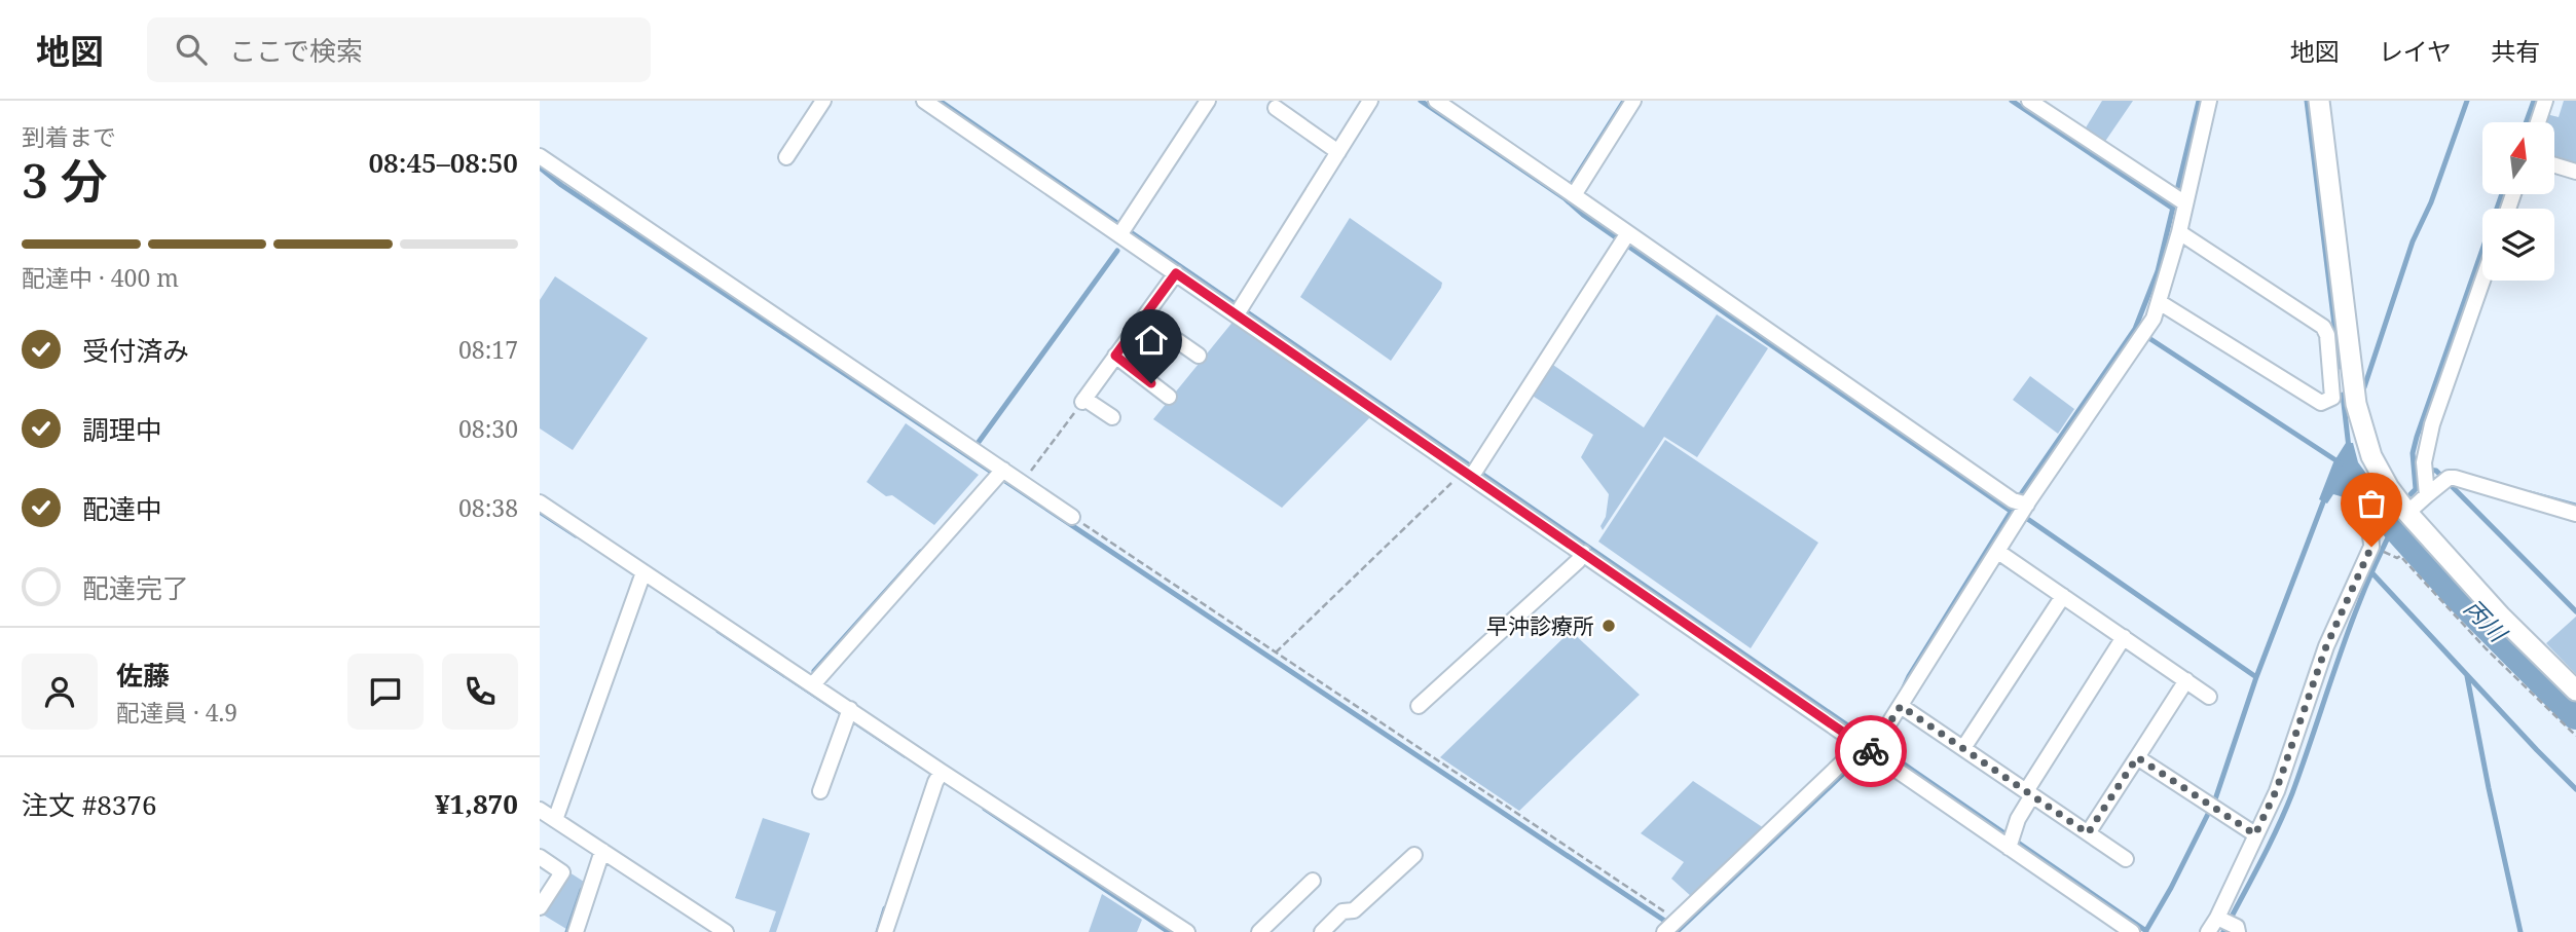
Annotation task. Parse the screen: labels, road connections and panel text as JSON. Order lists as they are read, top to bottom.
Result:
{
  "water": ["丙川"],
  "places": ["早沖診療所"],
  "north": "top",
  "page": {
    "header": "地図",
    "search": "ここで検索",
    "nav": ["地図", "レイヤ", "共有"],
    "heading": ["3 分", "到着まで", "08:45–08:50"],
    "panel": [
      "佐藤",
      "配達員 · 4.9",
      "注文 #8376",
      "¥1,870"
    ],
    "bar": "配達中 · 400 m",
    "list": [
      ["受付済み", "08:17"],
      ["調理中", "08:30"],
      ["配達中", "08:38"],
      "配達完了"
    ]
  }
}
